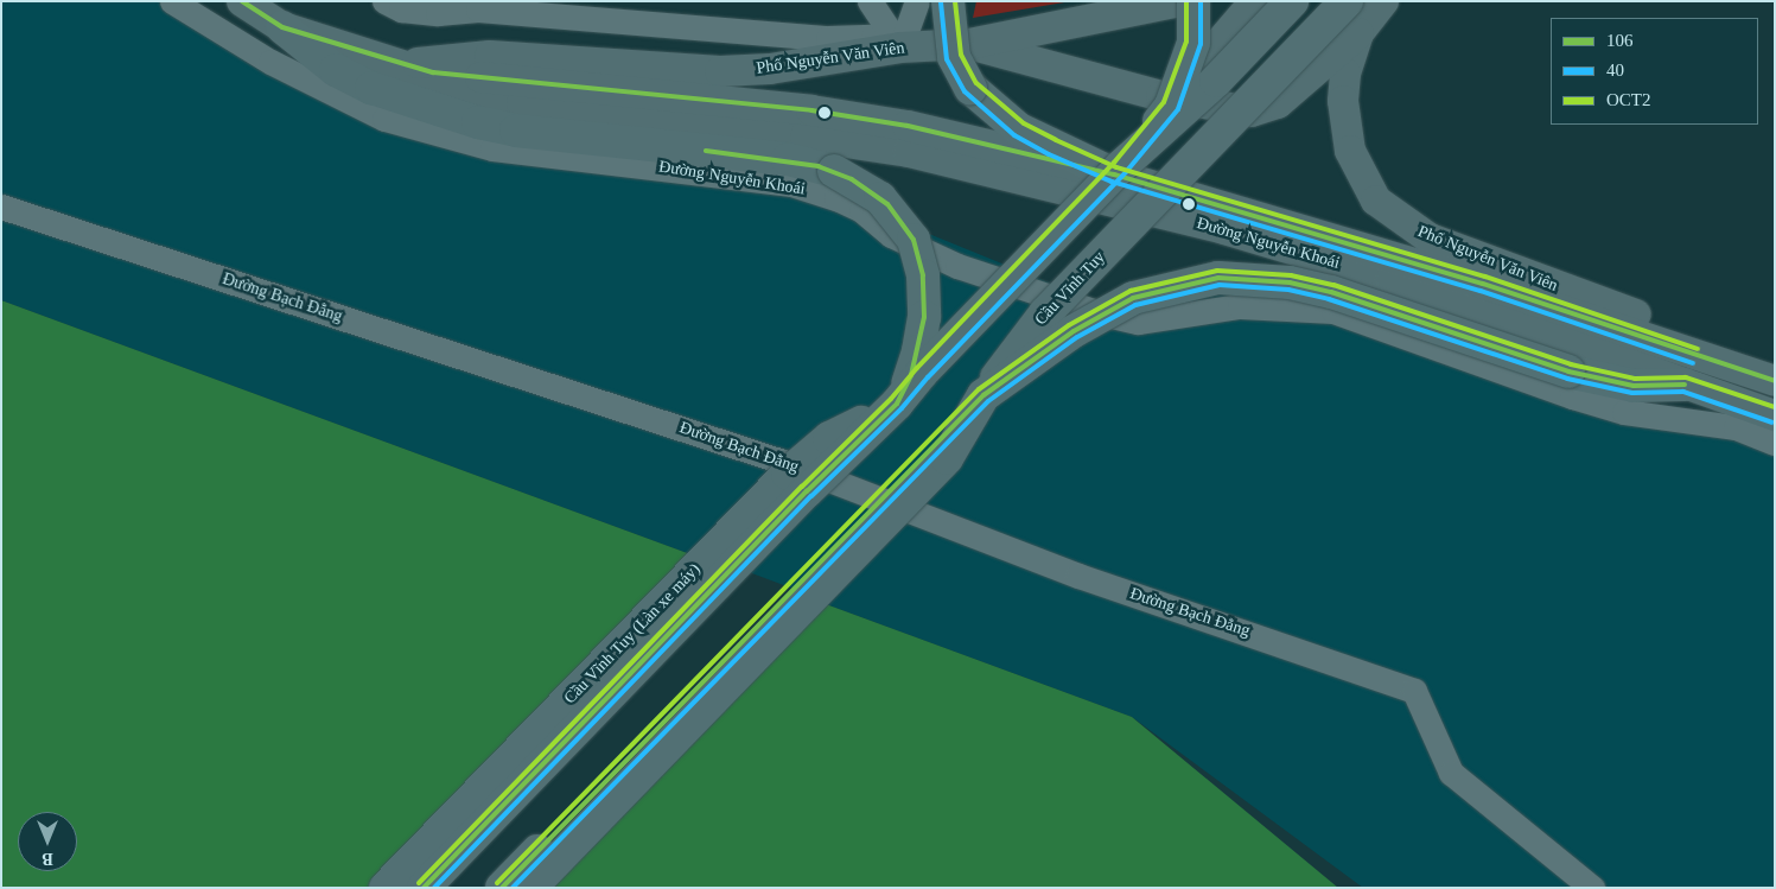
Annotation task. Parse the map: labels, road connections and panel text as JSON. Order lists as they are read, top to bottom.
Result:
{
  "streets": {
    "highway": ["Cầu Vĩnh Tuy", "Cầu Vĩnh Tuy (Làn xe máy)"],
    "main road": ["Phố Nguyễn Văn Viên", "Đường Nguyễn Khoái"],
    "street": ["Đường Bạch Đằng"]
  },
  "crossings": [
    ["Phố Nguyễn Văn Viên", "Đường Nguyễn Khoái"]
  ],
  "lines": ["transit line 106", "transit line 40", "transit line OCT2"],
  "legend": ["106", "40", "OCT2"],
  "north": "bottom"
}
